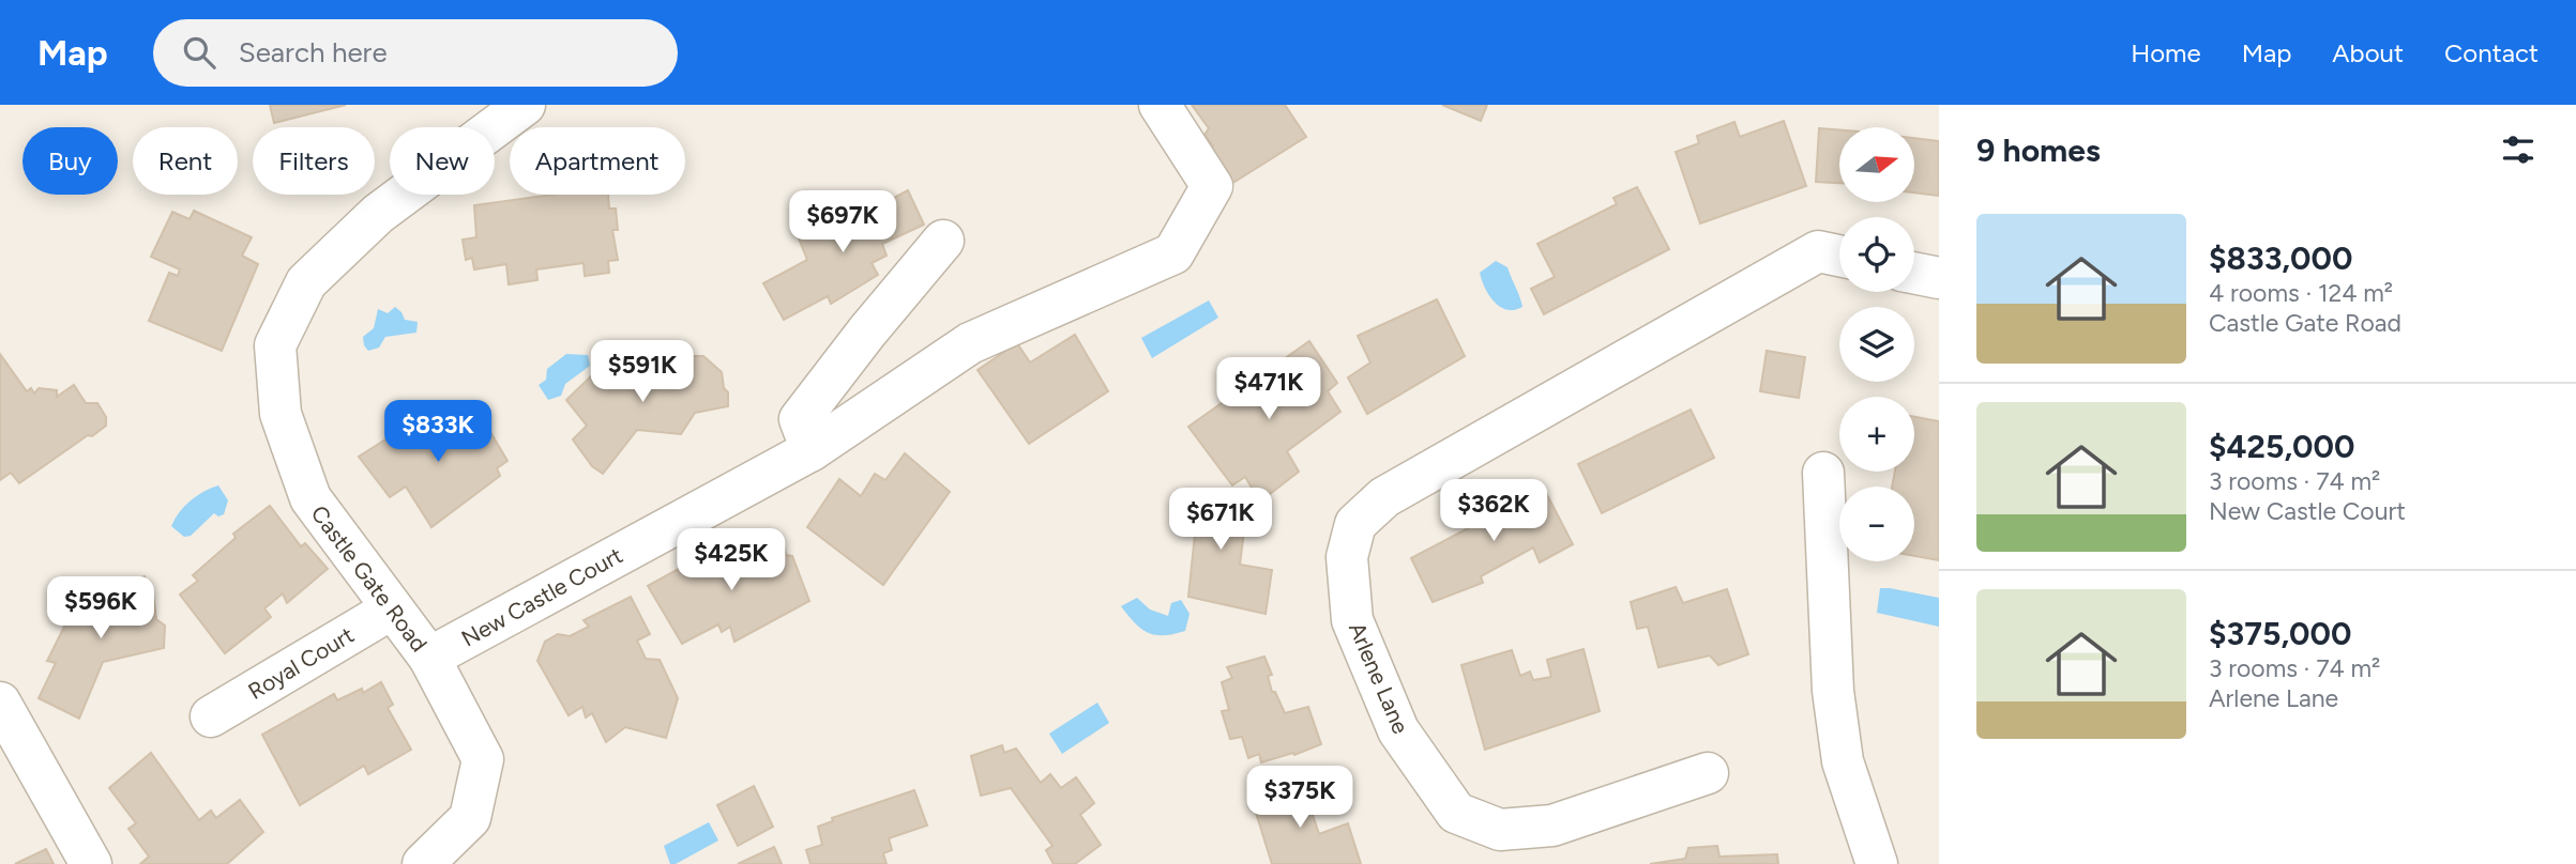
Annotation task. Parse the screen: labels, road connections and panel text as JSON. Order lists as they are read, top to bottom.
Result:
{
  "streets": {
    "street": [
      "Castle Gate Road",
      "New Castle Court",
      "Royal Court",
      "Arlene Lane"
    ]
  },
  "crossings": [
    ["Castle Gate Road", "New Castle Court"],
    ["Castle Gate Road", "Royal Court"]
  ],
  "north": "right",
  "page": {
    "header": "Map",
    "search": "Search here",
    "nav": [
      "Home",
      "Map",
      "About",
      "Contact"
    ],
    "heading": "9 homes",
    "map_buttons": ["+", "−"],
    "chip": [
      "Buy",
      "Rent",
      "Filters",
      "New",
      "Apartment"
    ],
    "price": [
      "$697K",
      "$591K",
      "$471K",
      "$833K",
      "$362K",
      "$671K",
      "$425K",
      "$596K",
      "$375K"
    ],
    "list": [
      {
        "name": "$833,000",
        "note": "4 rooms · 124 m² · Castle Gate Road"
      },
      {
        "name": "$425,000",
        "note": "3 rooms · 74 m² · New Castle Court"
      },
      {
        "name": "$375,000",
        "note": "3 rooms · 74 m² · Arlene Lane"
      }
    ]
  }
}
